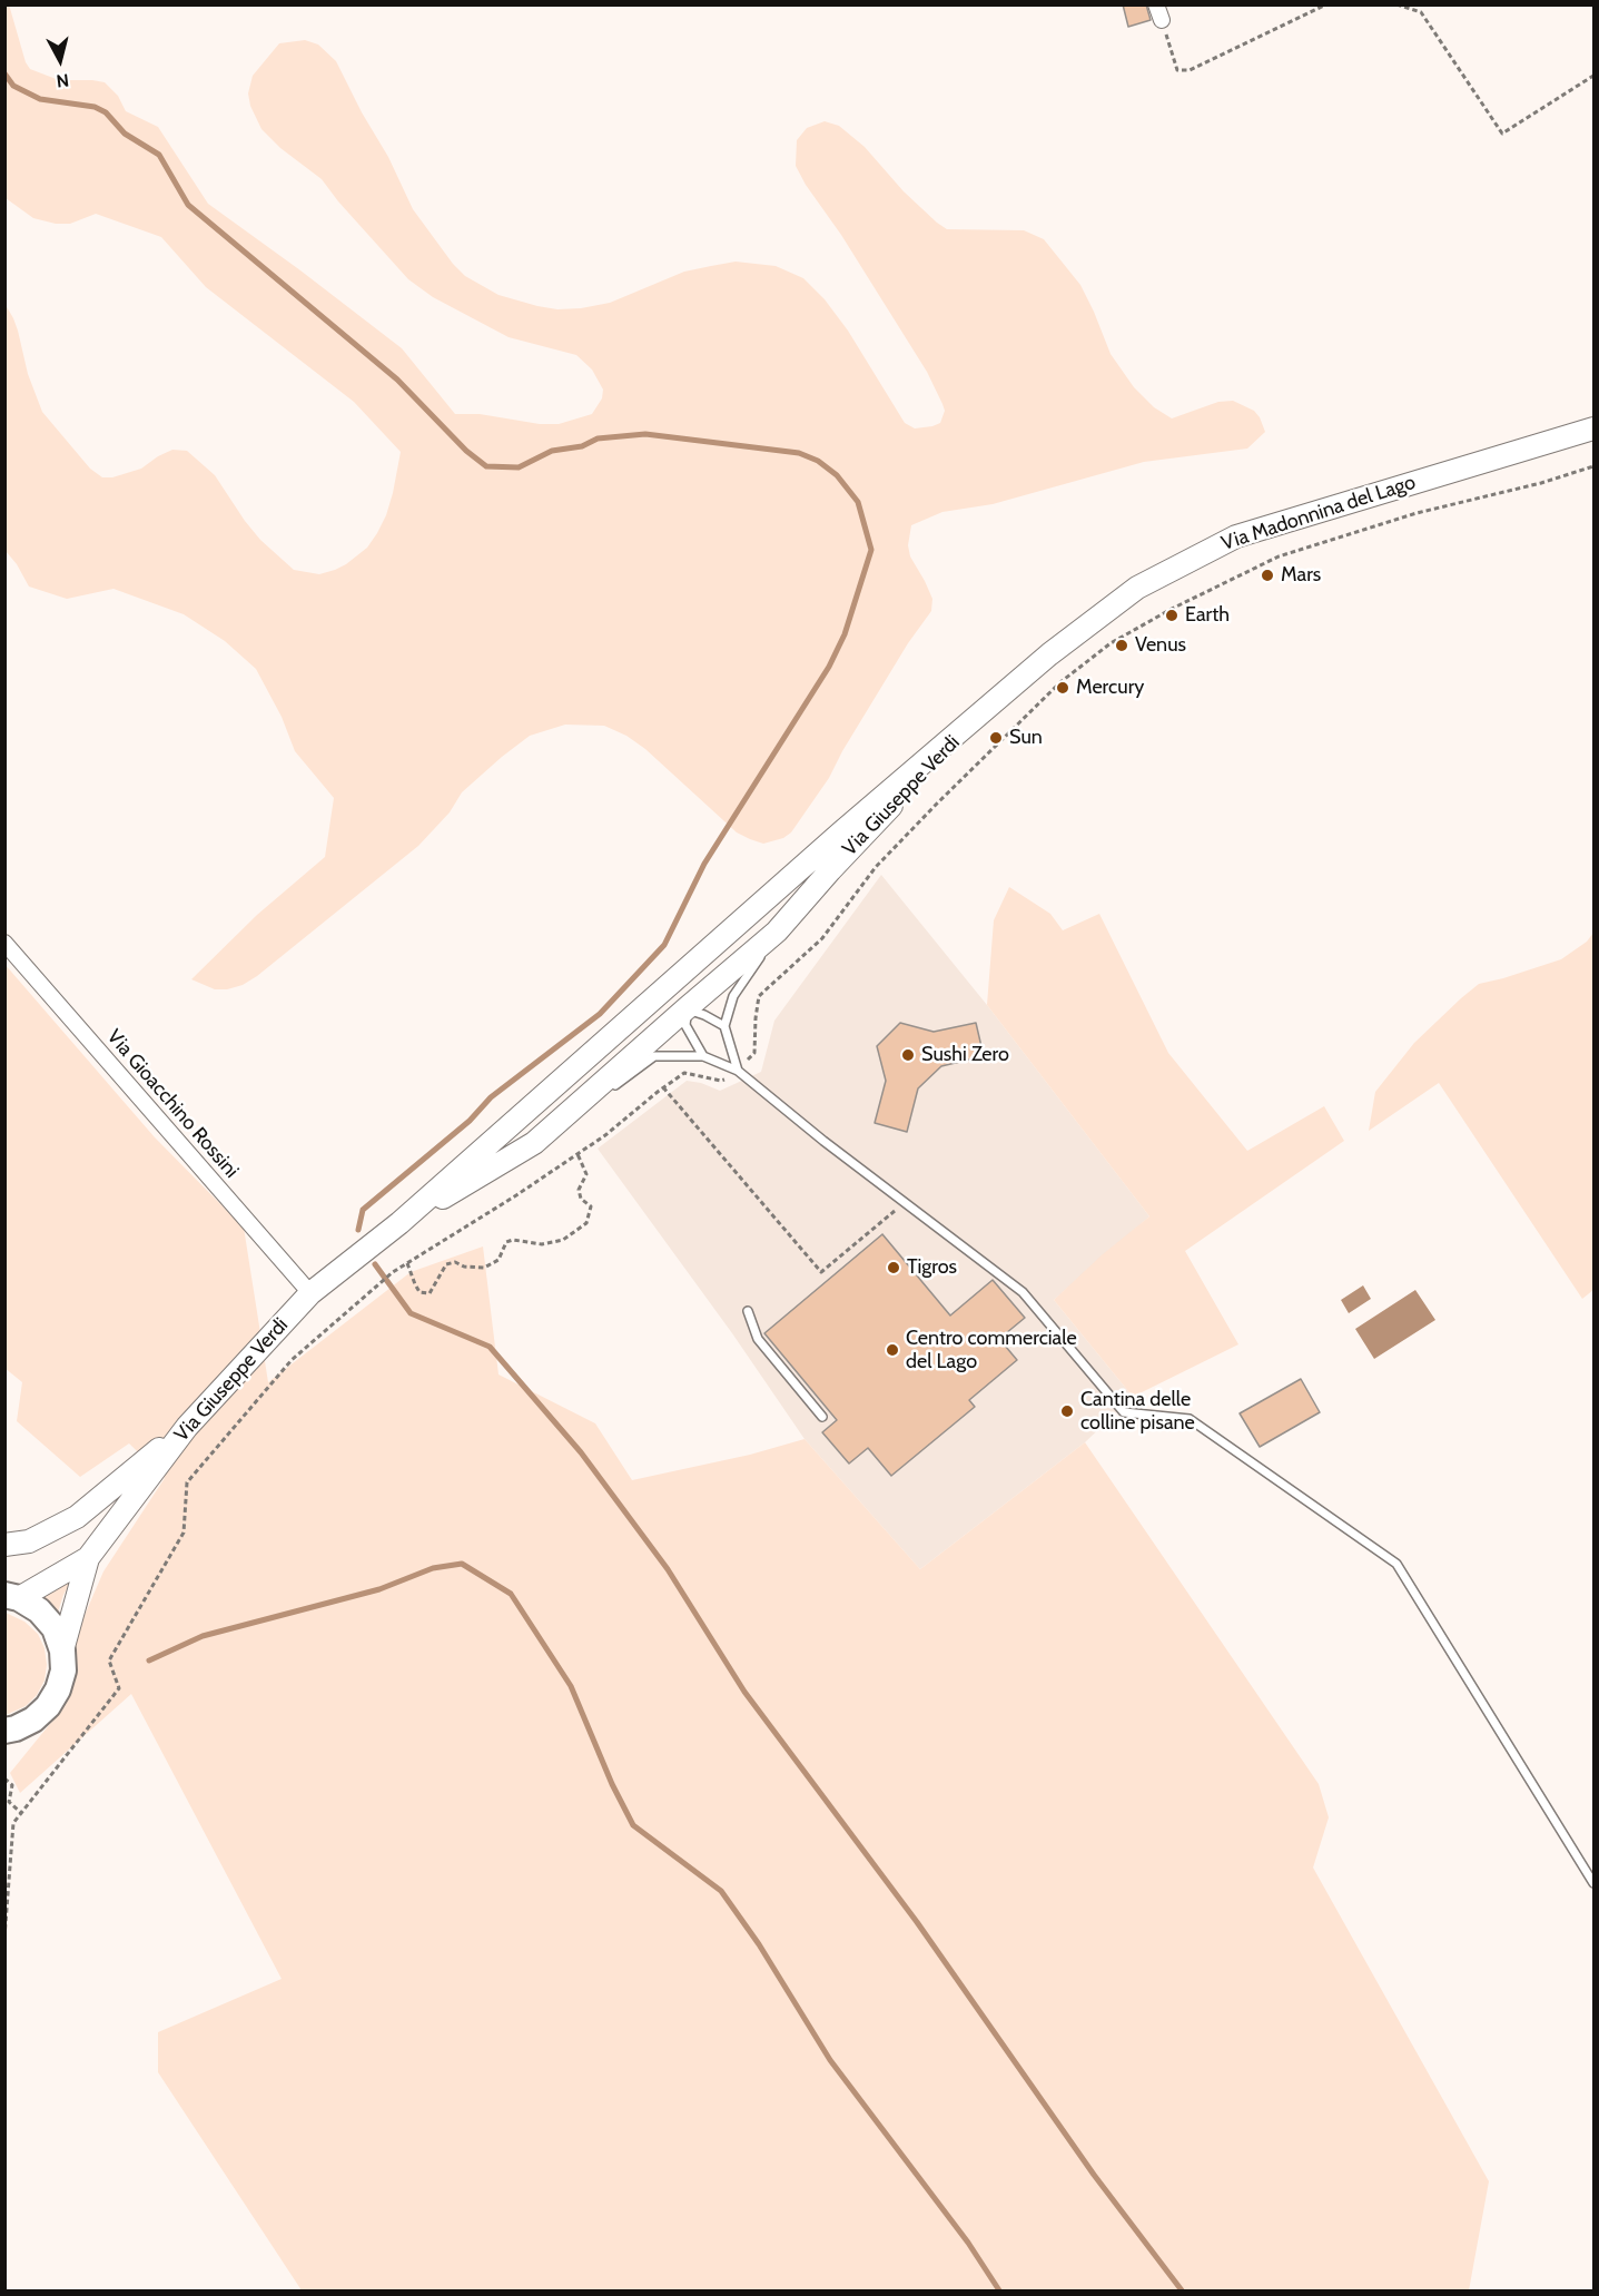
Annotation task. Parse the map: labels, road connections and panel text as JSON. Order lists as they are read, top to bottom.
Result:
{
  "streets": {
    "main road": ["Via Madonnina del Lago", "Via Giuseppe Verdi"],
    "street": ["Via Gioacchino Rossini"]
  },
  "crossings": [
    ["Via Madonnina del Lago", "Via Giuseppe Verdi"],
    ["Via Giuseppe Verdi", "Via Gioacchino Rossini"]
  ],
  "places": [
    "Mars",
    "Earth",
    "Venus",
    "Mercury",
    "Sun",
    "Sushi Zero",
    "Tigros",
    "Centro commerciale del Lago",
    "Cantina delle colline pisane"
  ],
  "north": "bottom"
}
